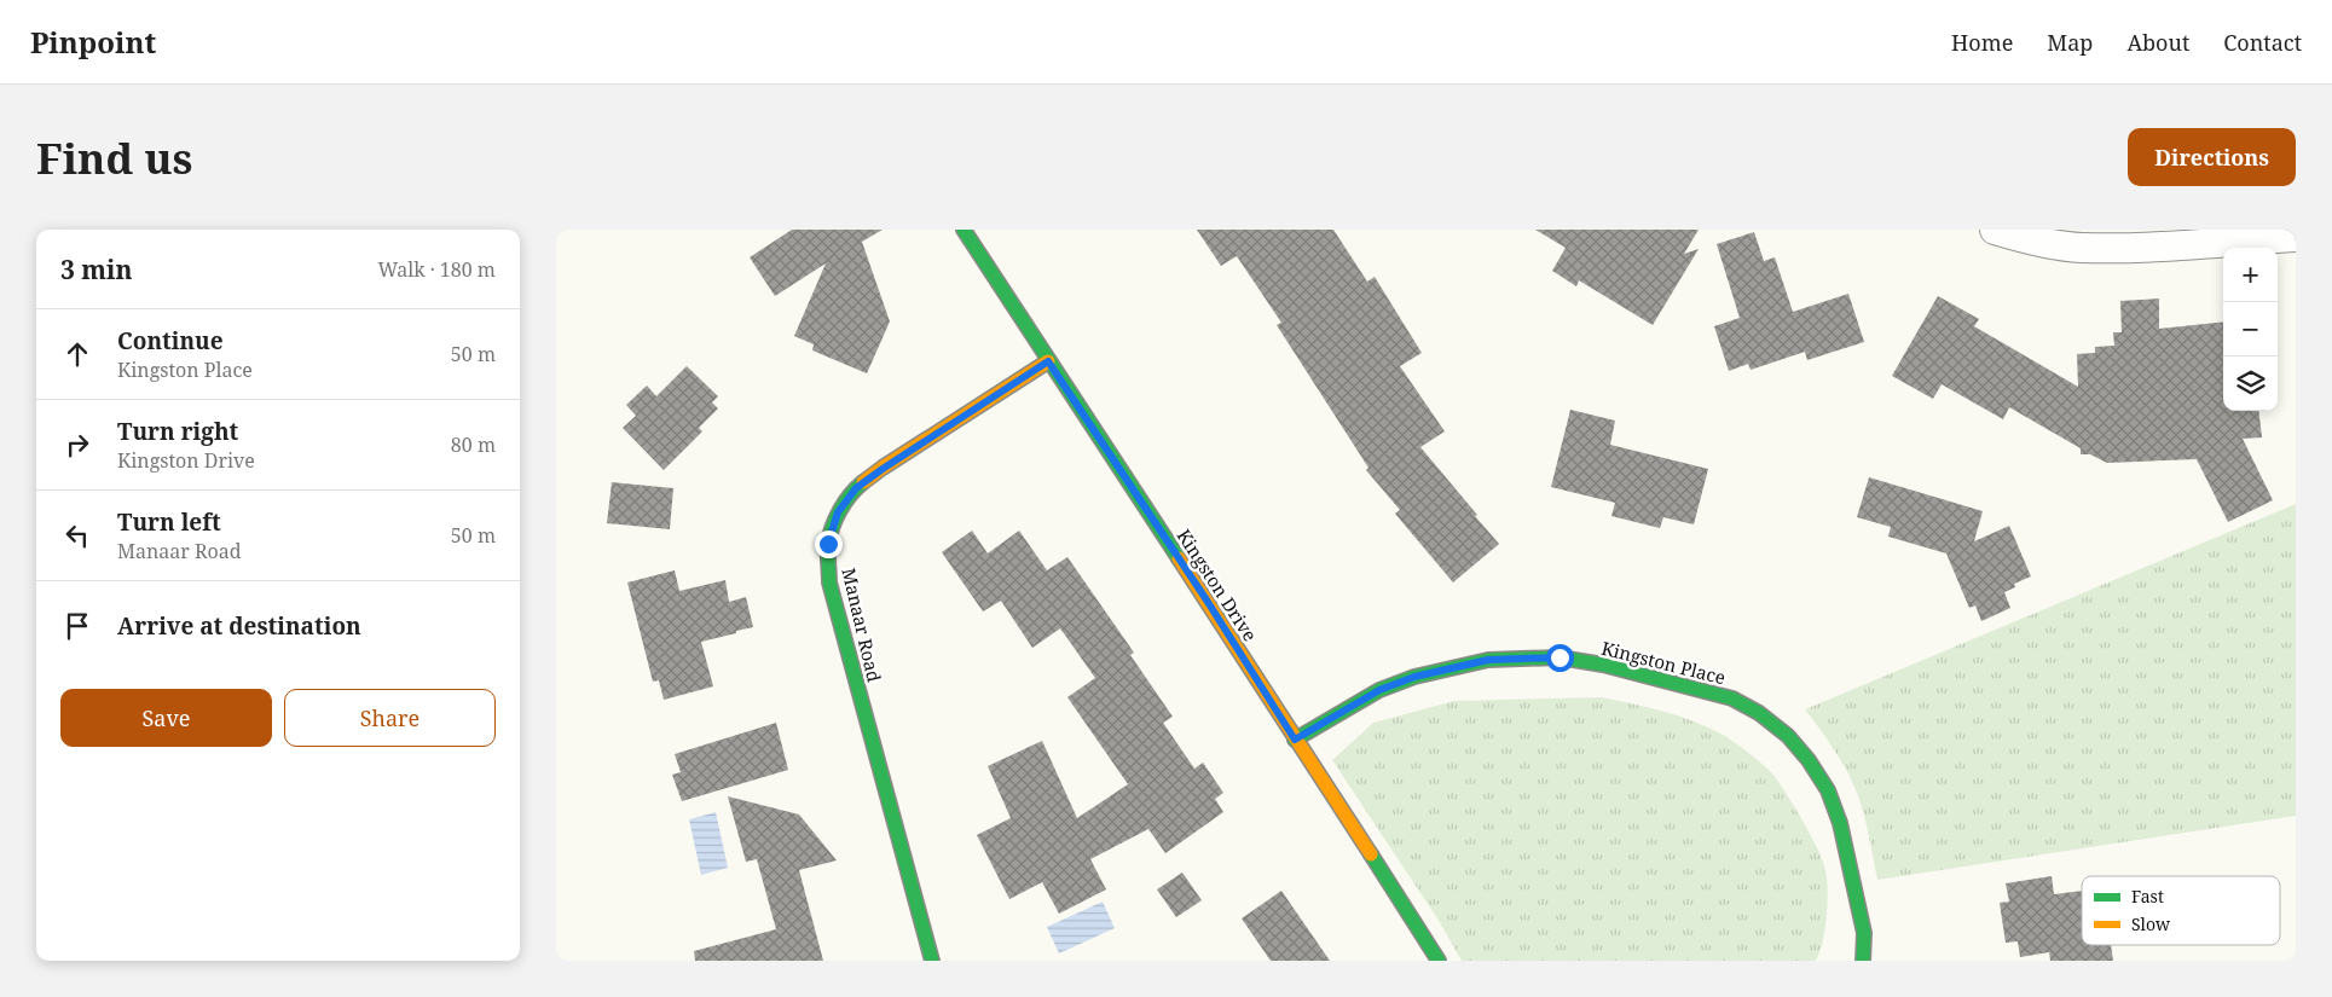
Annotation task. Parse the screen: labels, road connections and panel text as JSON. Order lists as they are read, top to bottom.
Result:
{
  "streets": {
    "street": ["Kingston Drive", "Manaar Road", "Kingston Place"]
  },
  "crossings": [
    ["Kingston Drive", "Manaar Road"],
    ["Kingston Drive", "Kingston Place"]
  ],
  "legend": ["Fast", "Slow"],
  "page": {
    "header": "Pinpoint",
    "nav": [
      "Home",
      "Map",
      "About",
      "Contact"
    ],
    "buttons": [
      "Directions",
      ["Save", "Share"]
    ],
    "title": "Find us",
    "heading": ["3 min", "Walk · 180 m"],
    "map_buttons": ["+", "−"],
    "list": [
      ["Continue", "Kingston Place", "50 m"],
      ["Turn right", "Kingston Drive", "80 m"],
      ["Turn left", "Manaar Road", "50 m"],
      "Arrive at destination"
    ]
  }
}
